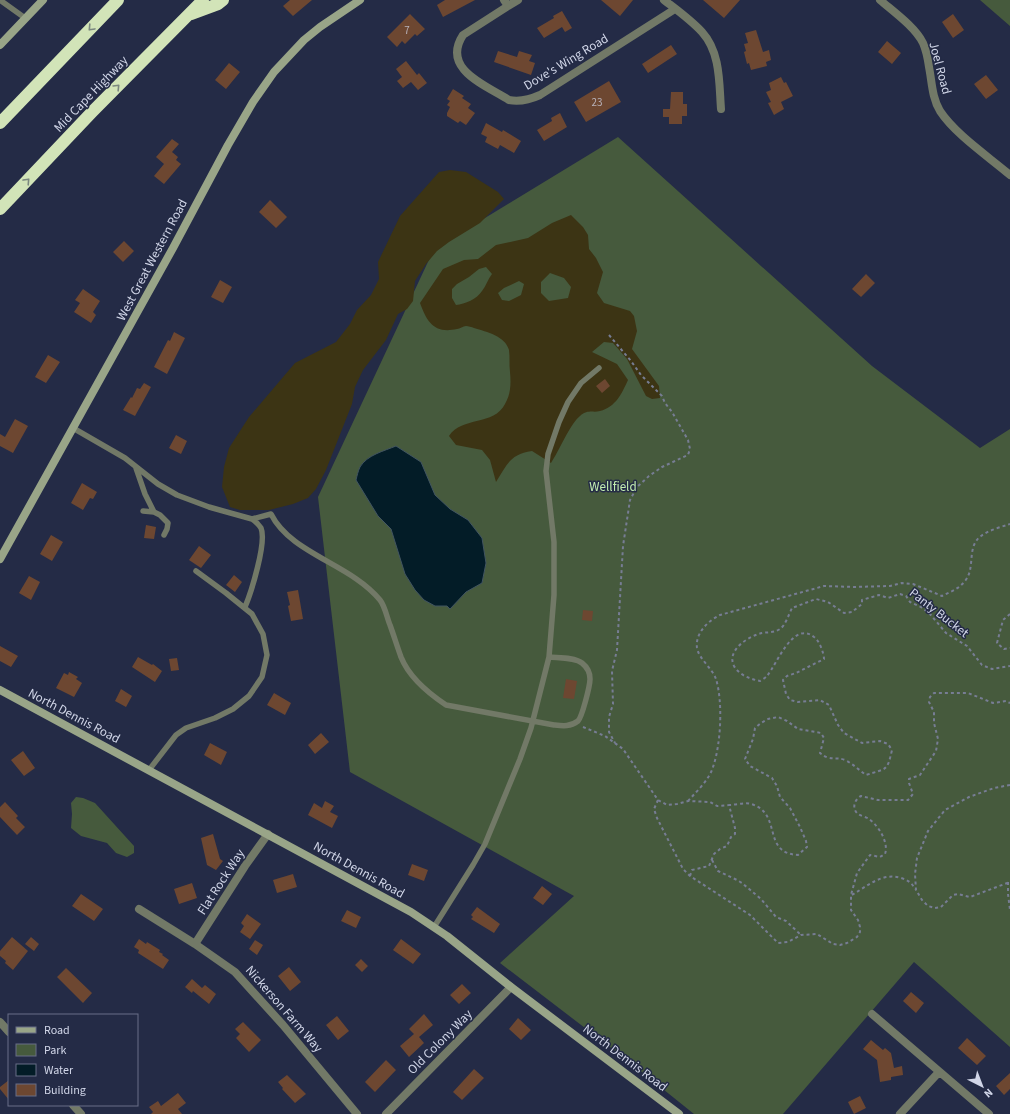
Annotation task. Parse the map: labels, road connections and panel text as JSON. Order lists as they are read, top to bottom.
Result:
{
  "streets": {
    "highway": ["Mid Cape Highway"],
    "main road": ["West Great Western Road", "North Dennis Road"],
    "street": [
      "Dove's Wing Road",
      "Joel Road",
      "Flat Rock Way",
      "Nickerson Farm Way",
      "Old Colony Way"
    ],
    "path": ["Panty Bucket"]
  },
  "crossings": [
    ["North Dennis Road", "Flat Rock Way"],
    ["North Dennis Road", "Old Colony Way"],
    ["Flat Rock Way", "Nickerson Farm Way"]
  ],
  "parks": ["Wellfield"],
  "house_numbers": ["7", "23"],
  "legend": [
    "Road",
    "Park",
    "Water",
    "Building"
  ],
  "north": "bottom right"
}
